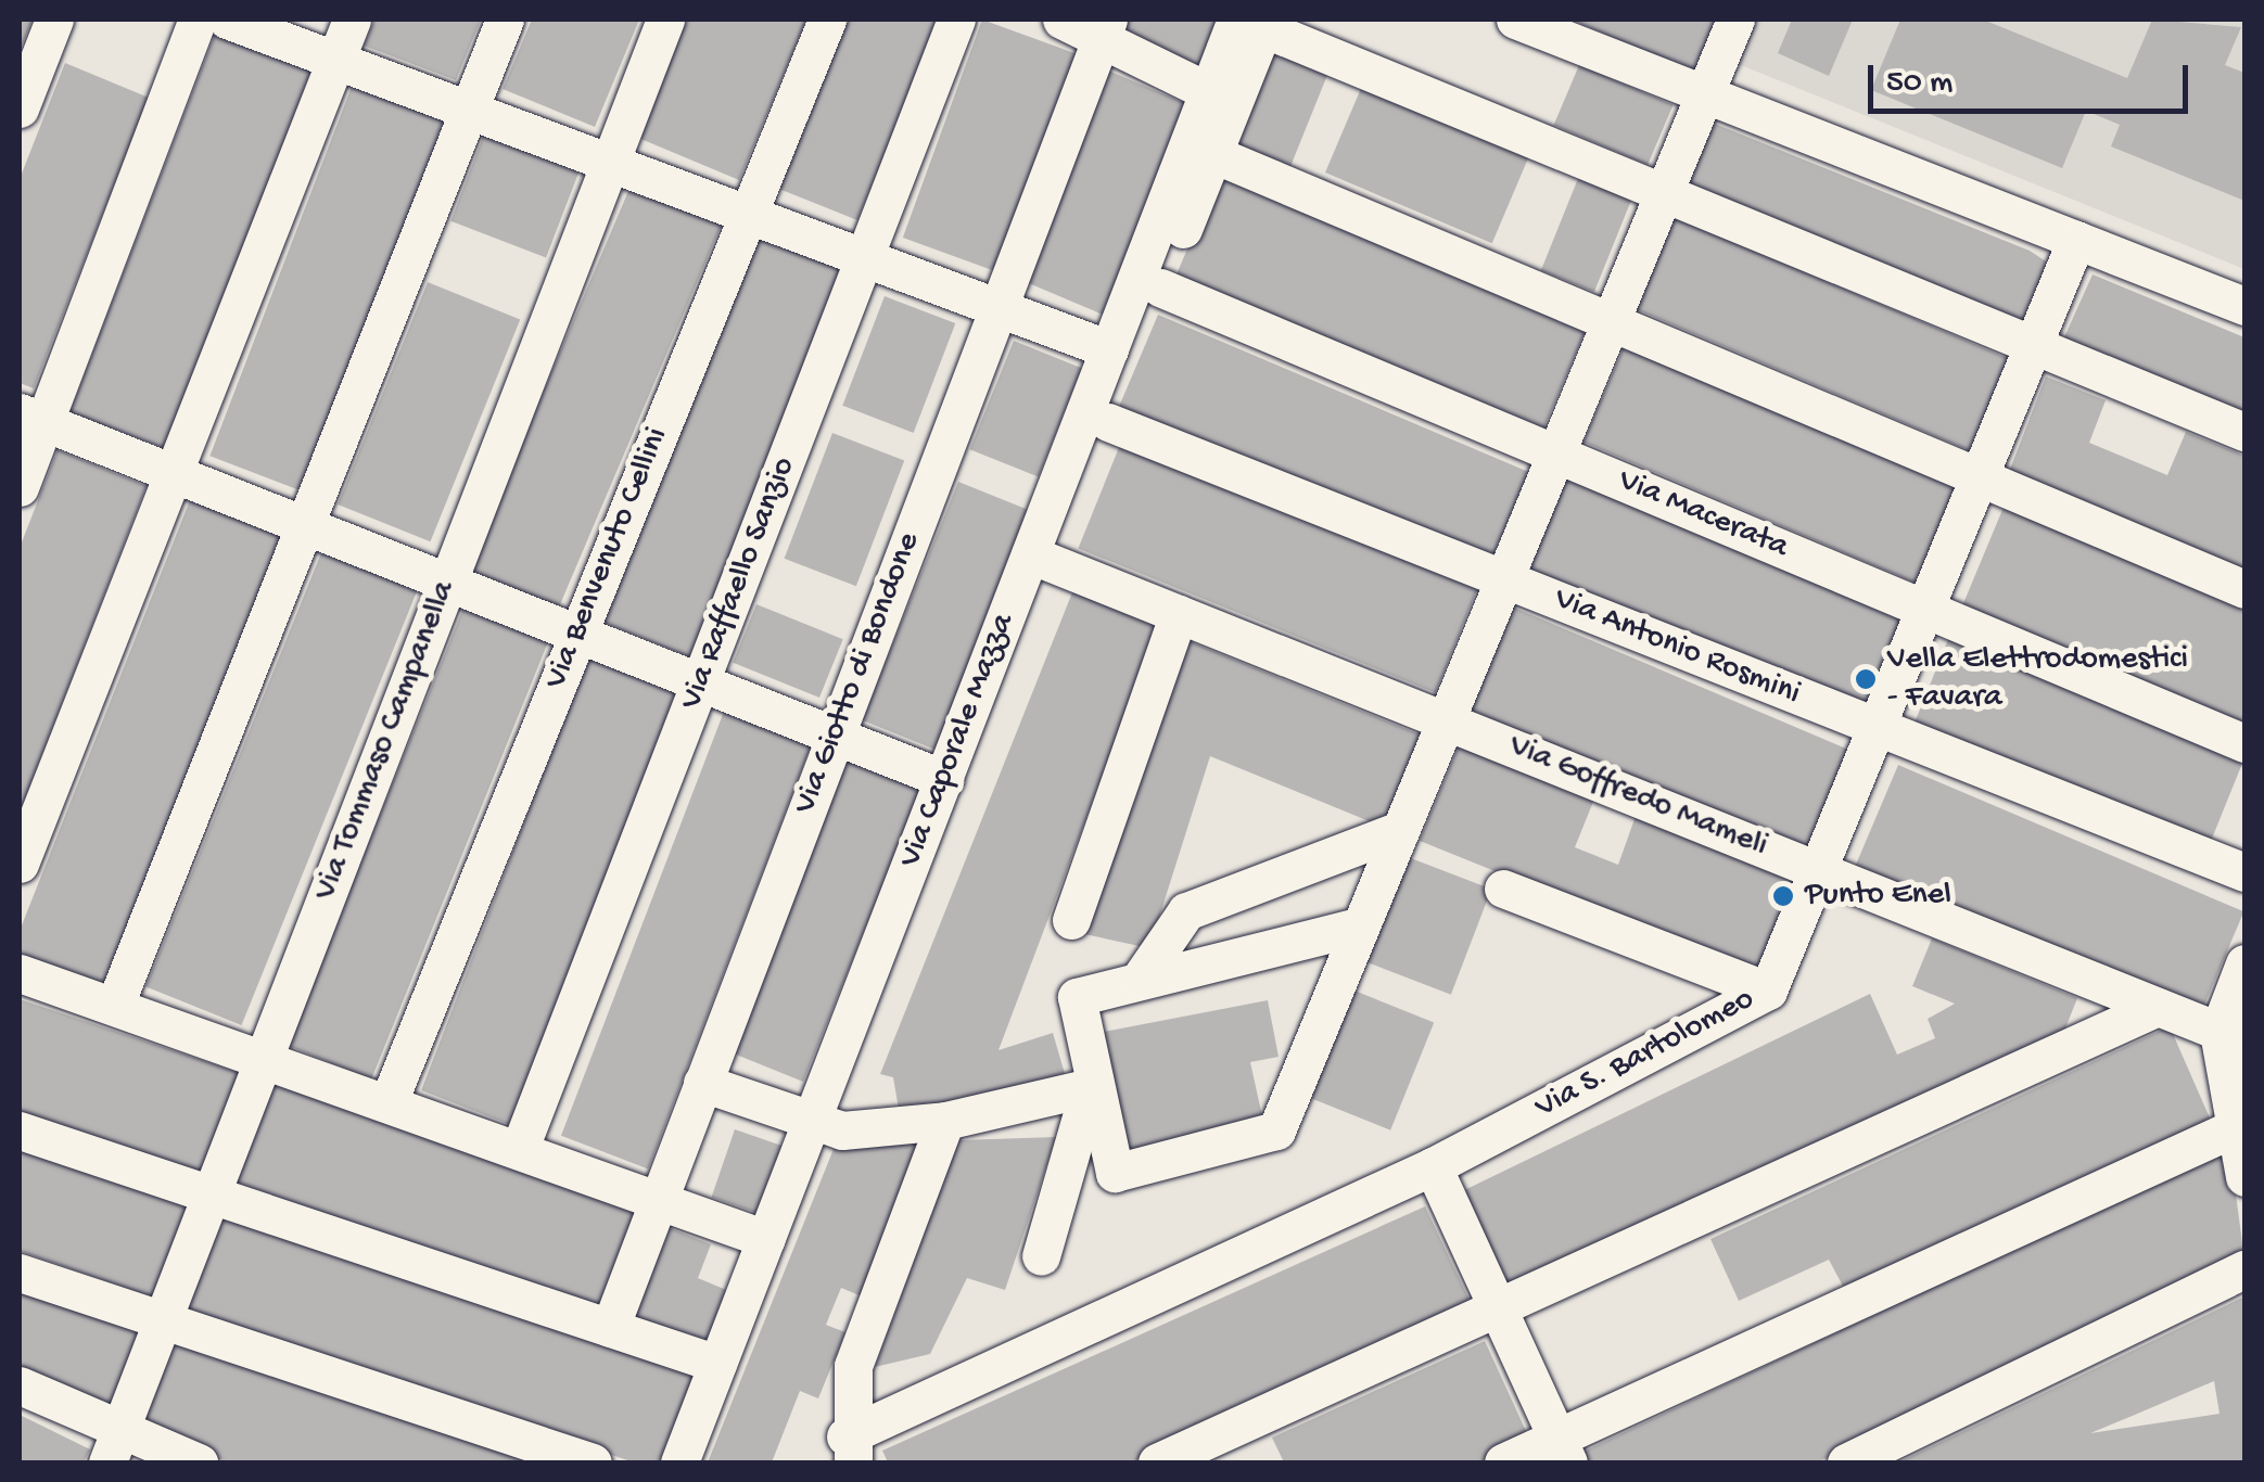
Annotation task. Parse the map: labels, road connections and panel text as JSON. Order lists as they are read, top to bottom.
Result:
{
  "streets": {
    "street": [
      "Via Macerata",
      "Via Benvenuto Cellini",
      "Via Raffaello Sanzio",
      "Via Antonio Rosmini",
      "Via Giotto di Bondone",
      "Via Tommaso Campanella",
      "Via Caporale Mazza",
      "Via Goffredo Mameli",
      "Via S. Bartolomeo"
    ]
  },
  "crossings": [
    ["Via Macerata", "Via Caporale Mazza"],
    ["Via Macerata", "Via S. Bartolomeo"],
    ["Via Antonio Rosmini", "Via Caporale Mazza"],
    ["Via Antonio Rosmini", "Via S. Bartolomeo"],
    ["Via Caporale Mazza", "Via Goffredo Mameli"],
    ["Via Goffredo Mameli", "Via S. Bartolomeo"]
  ],
  "places": ["Vella Elettrodomestici - Favara", "Punto Enel"],
  "scale_bar": "50 m"
}
